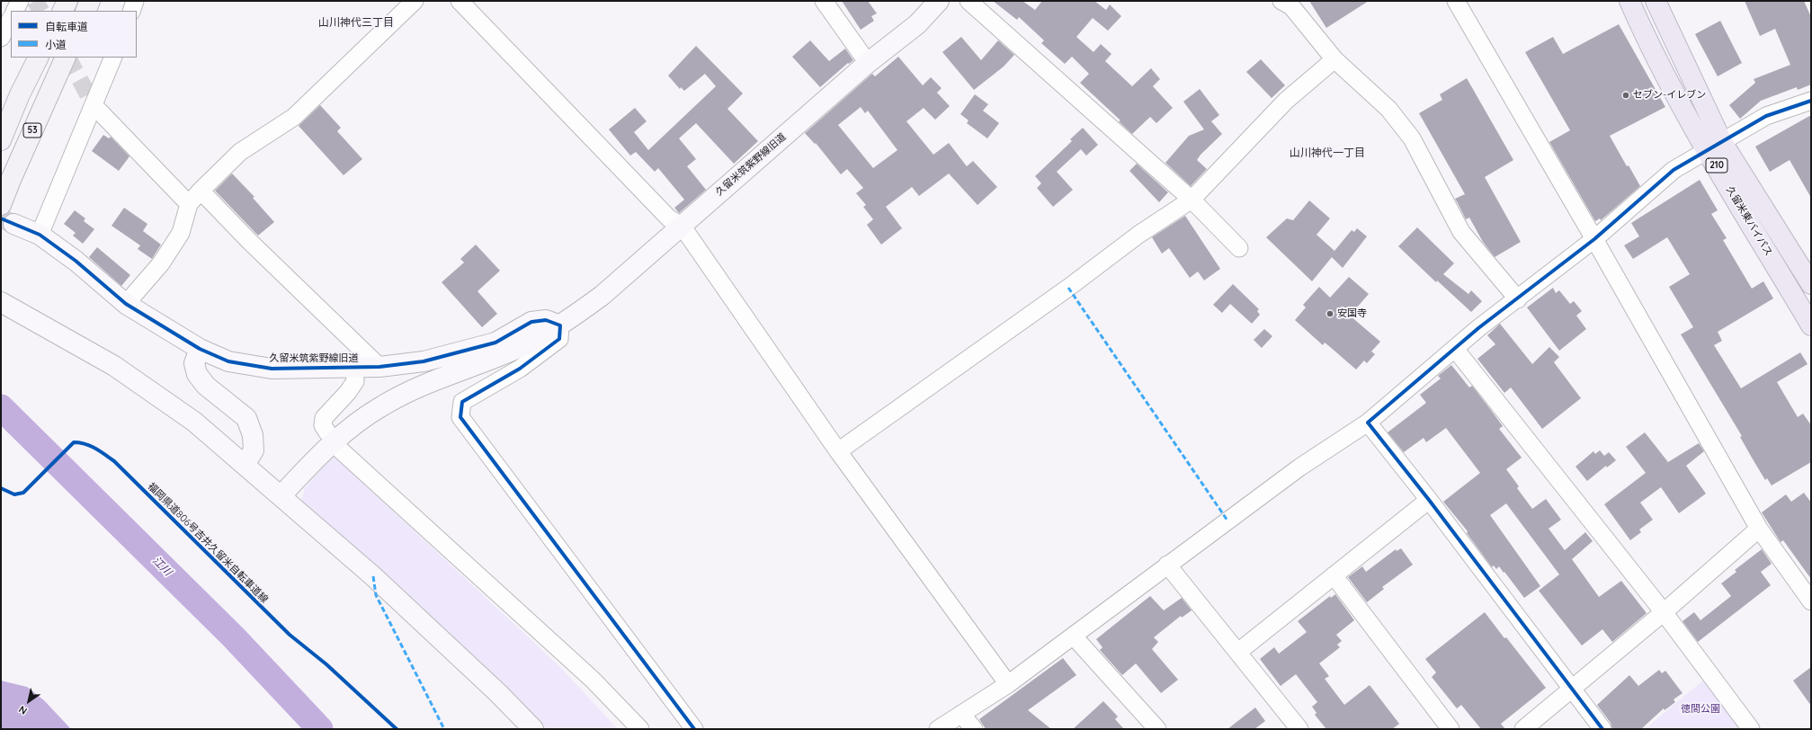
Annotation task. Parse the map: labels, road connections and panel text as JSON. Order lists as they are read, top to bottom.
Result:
{
  "streets": {
    "highway": ["210", "久留米東バイパス"],
    "main road": ["53"],
    "street": ["久留米筑紫野線旧道"],
    "cycle path": ["福岡県道806号吉井久留米自転車道線"]
  },
  "districts": ["山川神代三丁目", "山川神代一丁目"],
  "water": ["江川"],
  "parks": ["徳間公園"],
  "places": ["セブン-イレブン", "安国寺"],
  "legend": ["自転車道", "小道"],
  "north": "bottom left"
}
